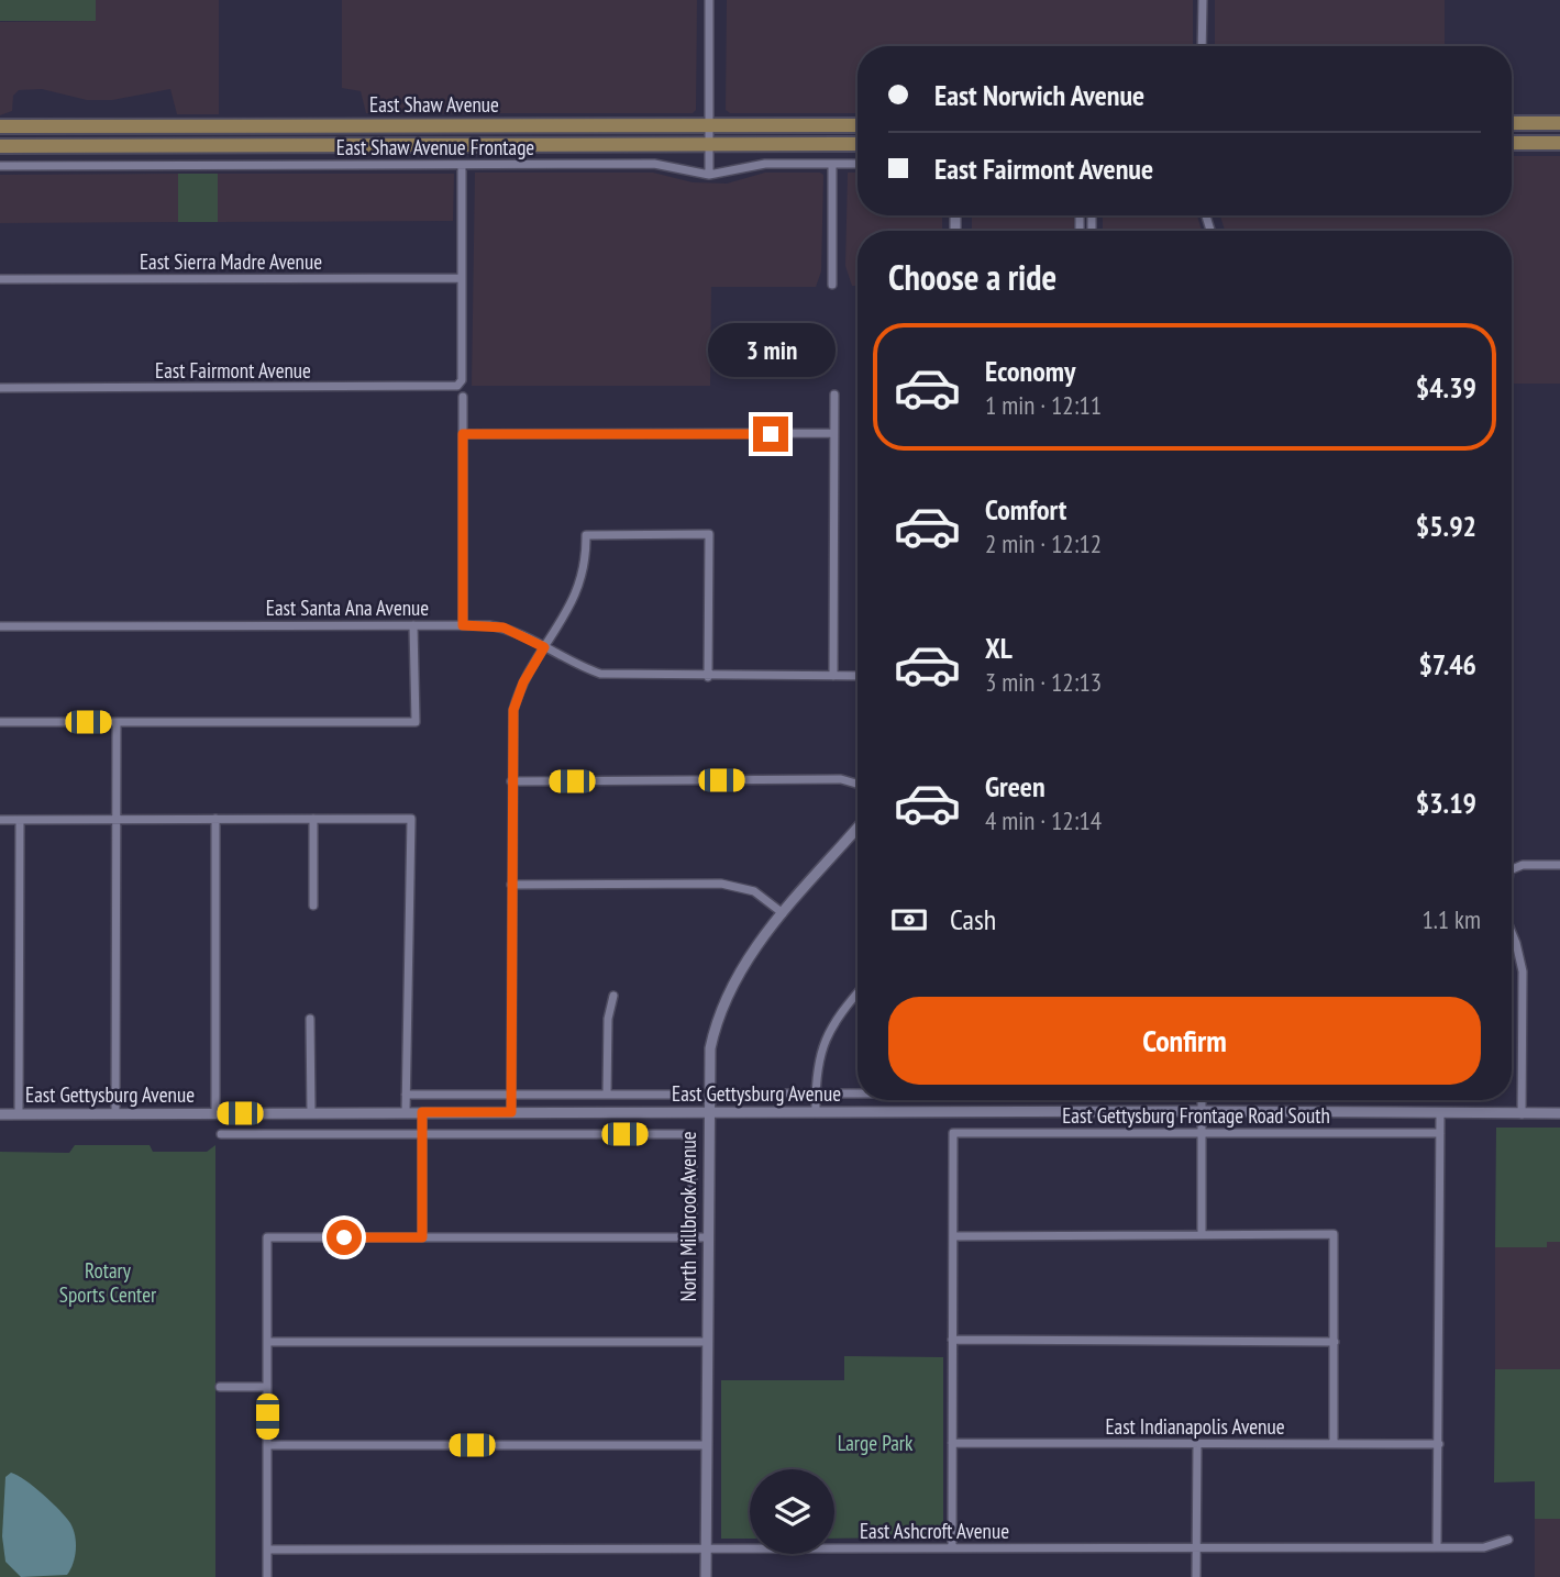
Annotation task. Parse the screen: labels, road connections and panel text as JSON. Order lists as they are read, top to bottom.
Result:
{
  "streets": {
    "main road": ["East Shaw Avenue"],
    "street": [
      "East Shaw Avenue Frontage",
      "East Sierra Madre Avenue",
      "East Fairmont Avenue",
      "East Santa Ana Avenue",
      "East Gettysburg Avenue",
      "East Gettysburg Frontage Road South",
      "North Millbrook Avenue",
      "East Indianapolis Avenue",
      "East Ashcroft Avenue"
    ]
  },
  "crossings": [
    ["East Sierra Madre Avenue", "East Fairmont Avenue"],
    ["East Gettysburg Avenue", "North Millbrook Avenue"],
    ["North Millbrook Avenue", "East Ashcroft Avenue"]
  ],
  "parks": ["Rotary Sports Center", "Large Park"],
  "page": {
    "banner": ["East Norwich Avenue", "East Fairmont Avenue"],
    "heading": "Choose a ride",
    "bubble": "3 min",
    "list": [
      {
        "name": "Economy",
        "note": "1 min · 12:11",
        "value": "$4.39"
      },
      {
        "name": "Comfort",
        "note": "2 min · 12:12",
        "value": "$5.92"
      },
      {
        "name": "XL",
        "note": "3 min · 12:13",
        "value": "$7.46"
      },
      {
        "name": "Green",
        "note": "4 min · 12:14",
        "value": "$3.19"
      }
    ],
    "pay": ["Cash", "1.1 km"],
    "buttons": "Confirm"
  }
}
